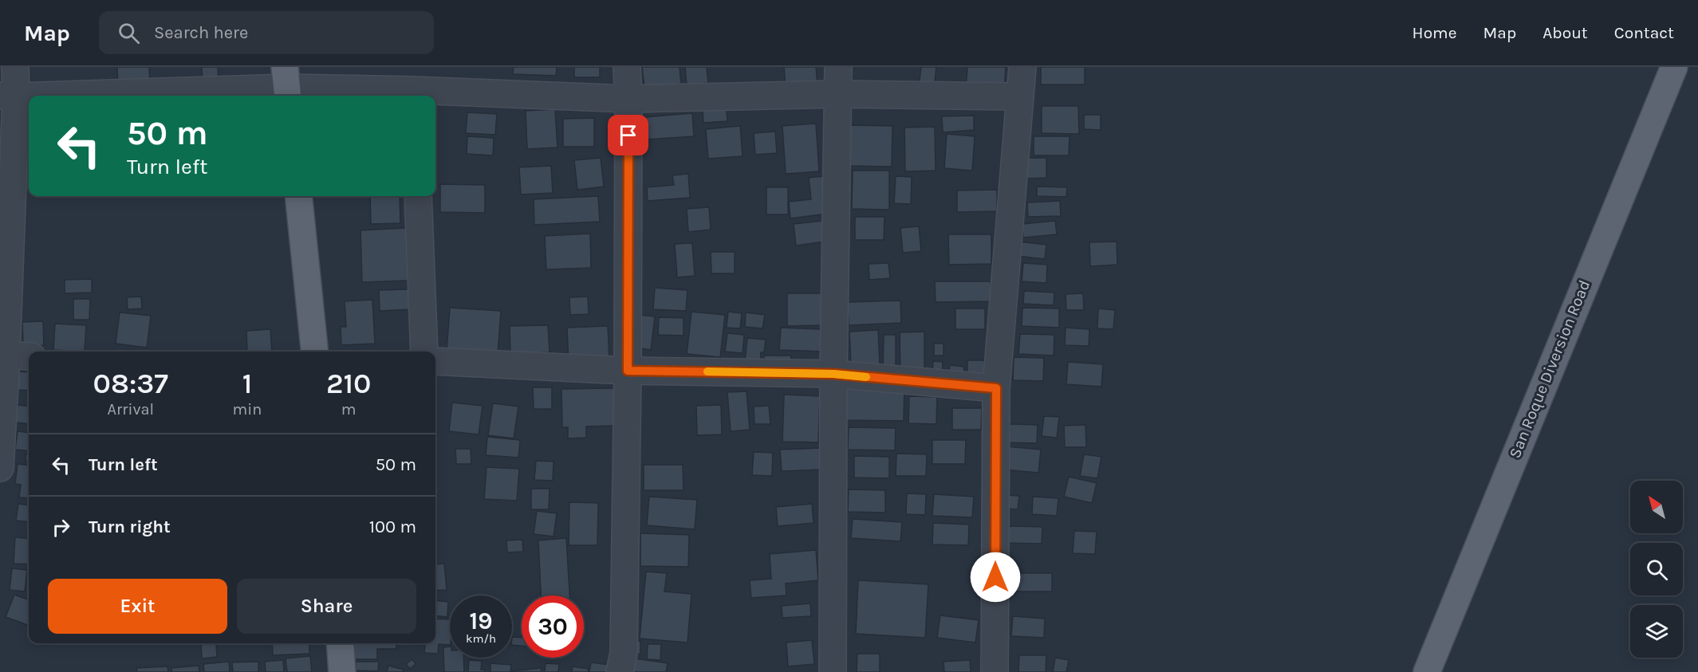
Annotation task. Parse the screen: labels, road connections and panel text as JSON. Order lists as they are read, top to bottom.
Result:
{
  "streets": {
    "main road": ["San Roque Diversion Road"]
  },
  "north": "top left",
  "page": {
    "header": "Map",
    "search": "Search here",
    "nav": [
      "Home",
      "Map",
      "About",
      "Contact"
    ],
    "turn": ["50 m", "Turn left"],
    "eta": [
      "08:37",
      "Arrival",
      "1",
      "min",
      "210",
      "m"
    ],
    "list": [
      {
        "name": "Turn left",
        "value": "50 m"
      },
      {
        "name": "Turn right",
        "value": "100 m"
      }
    ],
    "buttons": ["Exit", "Share"],
    "speed": "19 km/h",
    "limit": "30"
  }
}
